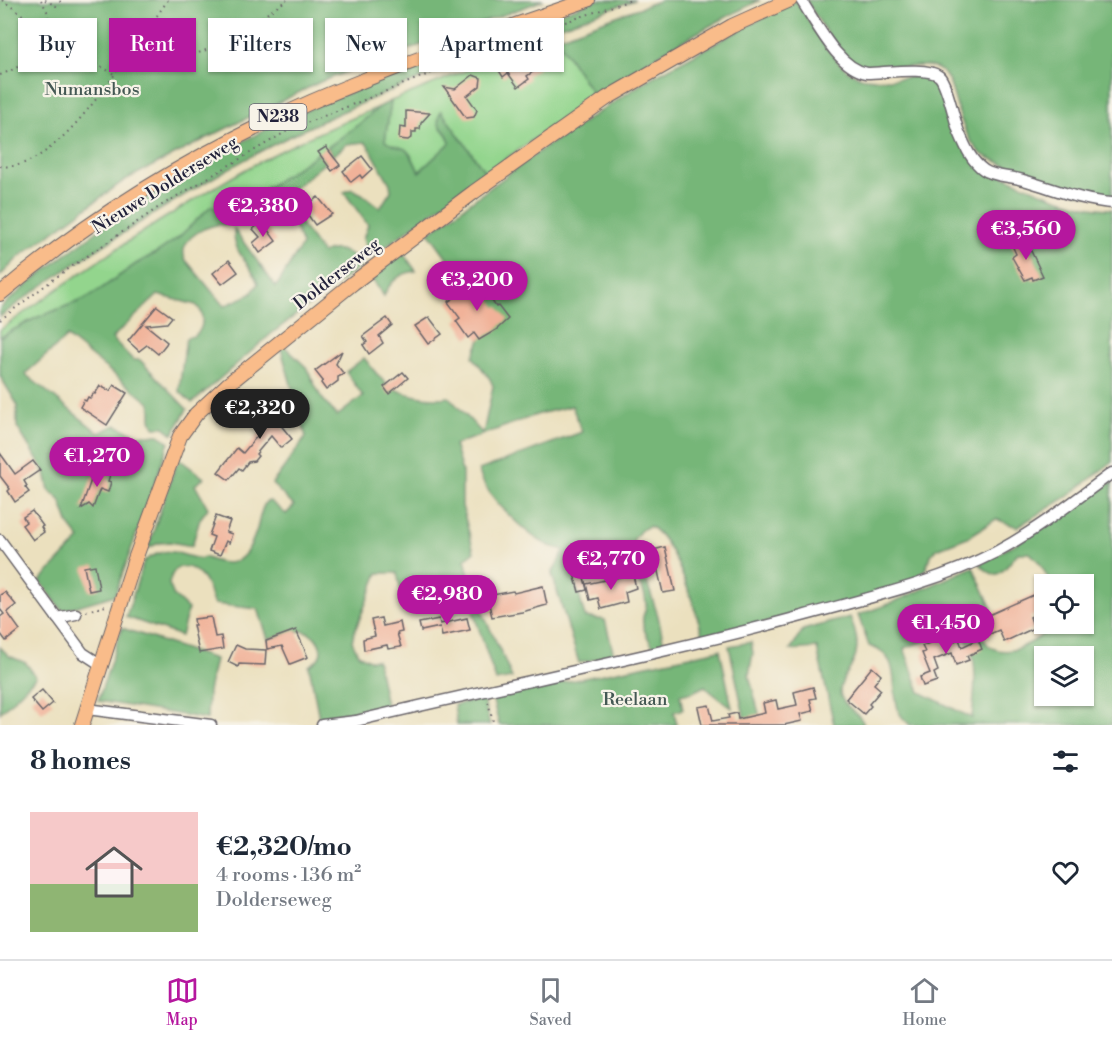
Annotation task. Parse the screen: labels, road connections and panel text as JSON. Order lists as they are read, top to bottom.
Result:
{
  "streets": {
    "main road": ["N238", "Nieuwe Dolderseweg", "Dolderseweg"]
  },
  "parks": ["Numansbos", "Reelaan"],
  "page": {
    "chip": [
      "Buy",
      "Rent",
      "Filters",
      "New",
      "Apartment"
    ],
    "price": [
      "€2,380",
      "€3,560",
      "€3,200",
      "€2,320",
      "€1,270",
      "€2,770",
      "€2,980",
      "€1,450"
    ],
    "heading": "8 homes",
    "list": [
      {
        "name": "€2,320/mo",
        "note": "4 rooms · 136 m² · Dolderseweg"
      }
    ],
    "tabs": ["Map", "Saved", "Home"]
  }
}
